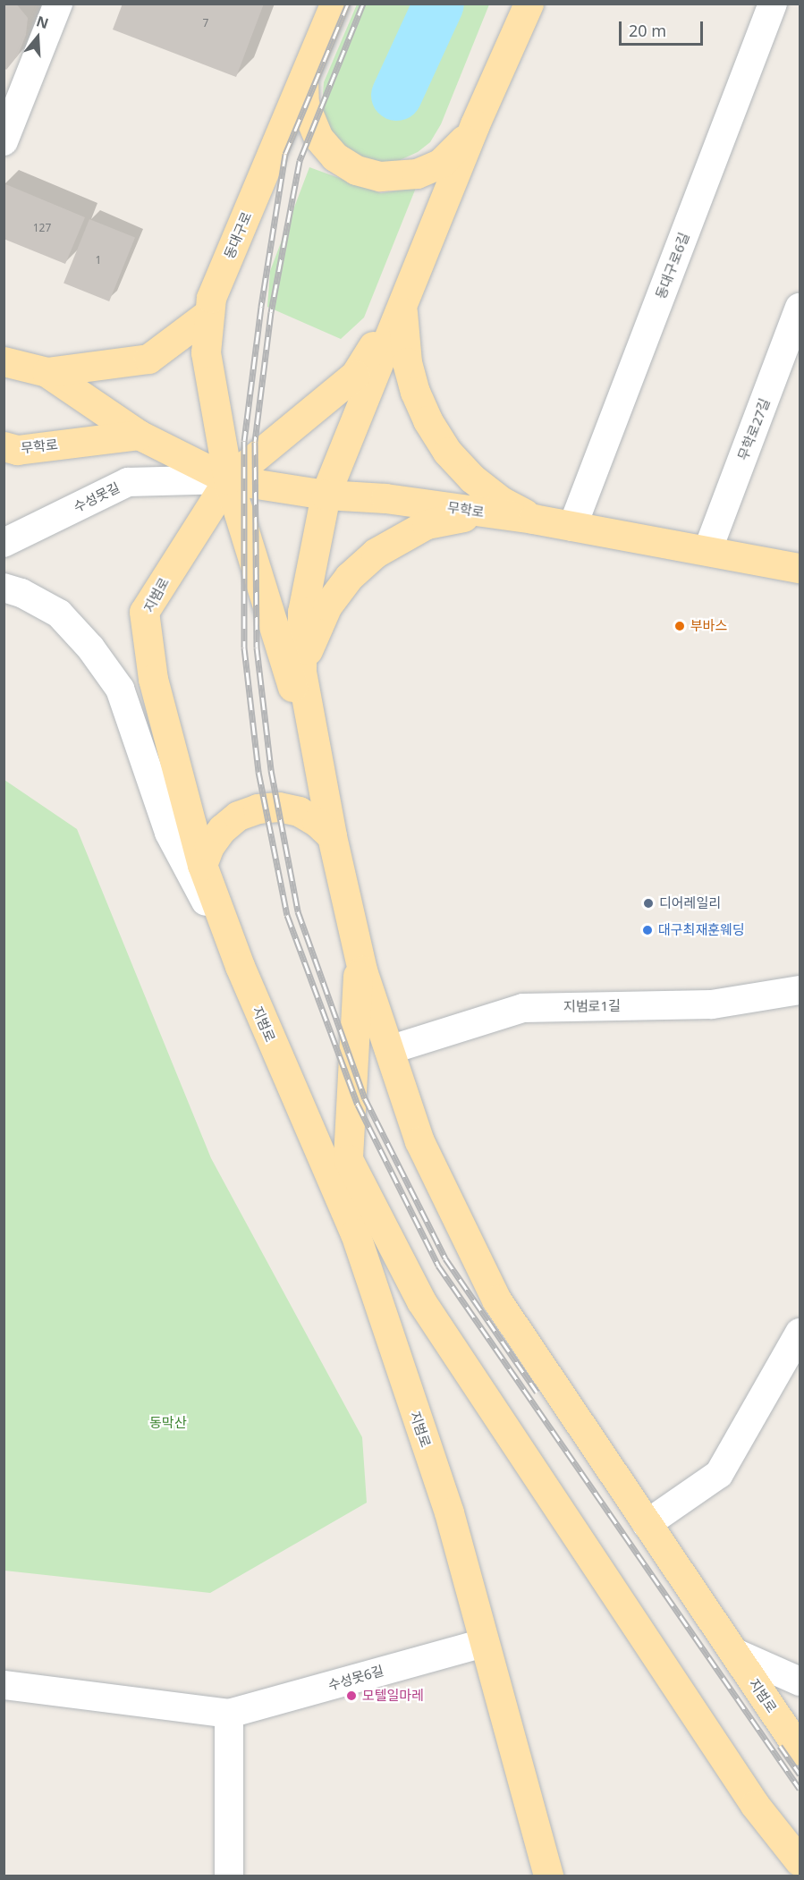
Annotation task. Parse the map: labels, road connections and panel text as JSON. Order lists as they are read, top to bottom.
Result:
{
  "streets": {
    "main road": ["동대구로", "무학로", "지범로"],
    "street": [
      "동대구로6길",
      "무학로27길",
      "수성못길",
      "지범로1길",
      "수성못6길"
    ]
  },
  "crossings": [
    ["동대구로", "무학로"],
    ["동대구로", "수성못길"],
    ["동대구로", "지범로"],
    ["동대구로6길", "무학로"],
    ["무학로27길", "무학로"],
    ["무학로", "수성못길"],
    ["무학로", "지범로"],
    ["수성못길", "지범로"],
    ["지범로", "지범로1길"],
    ["지범로", "수성못6길"]
  ],
  "parks": ["동막산"],
  "places": [
    "부바스",
    "디어레일리",
    "대구최재훈웨딩",
    "모텔일마레"
  ],
  "house_numbers": ["7", "127", "1"],
  "scale_bar": "20 m",
  "north": "top"
}
